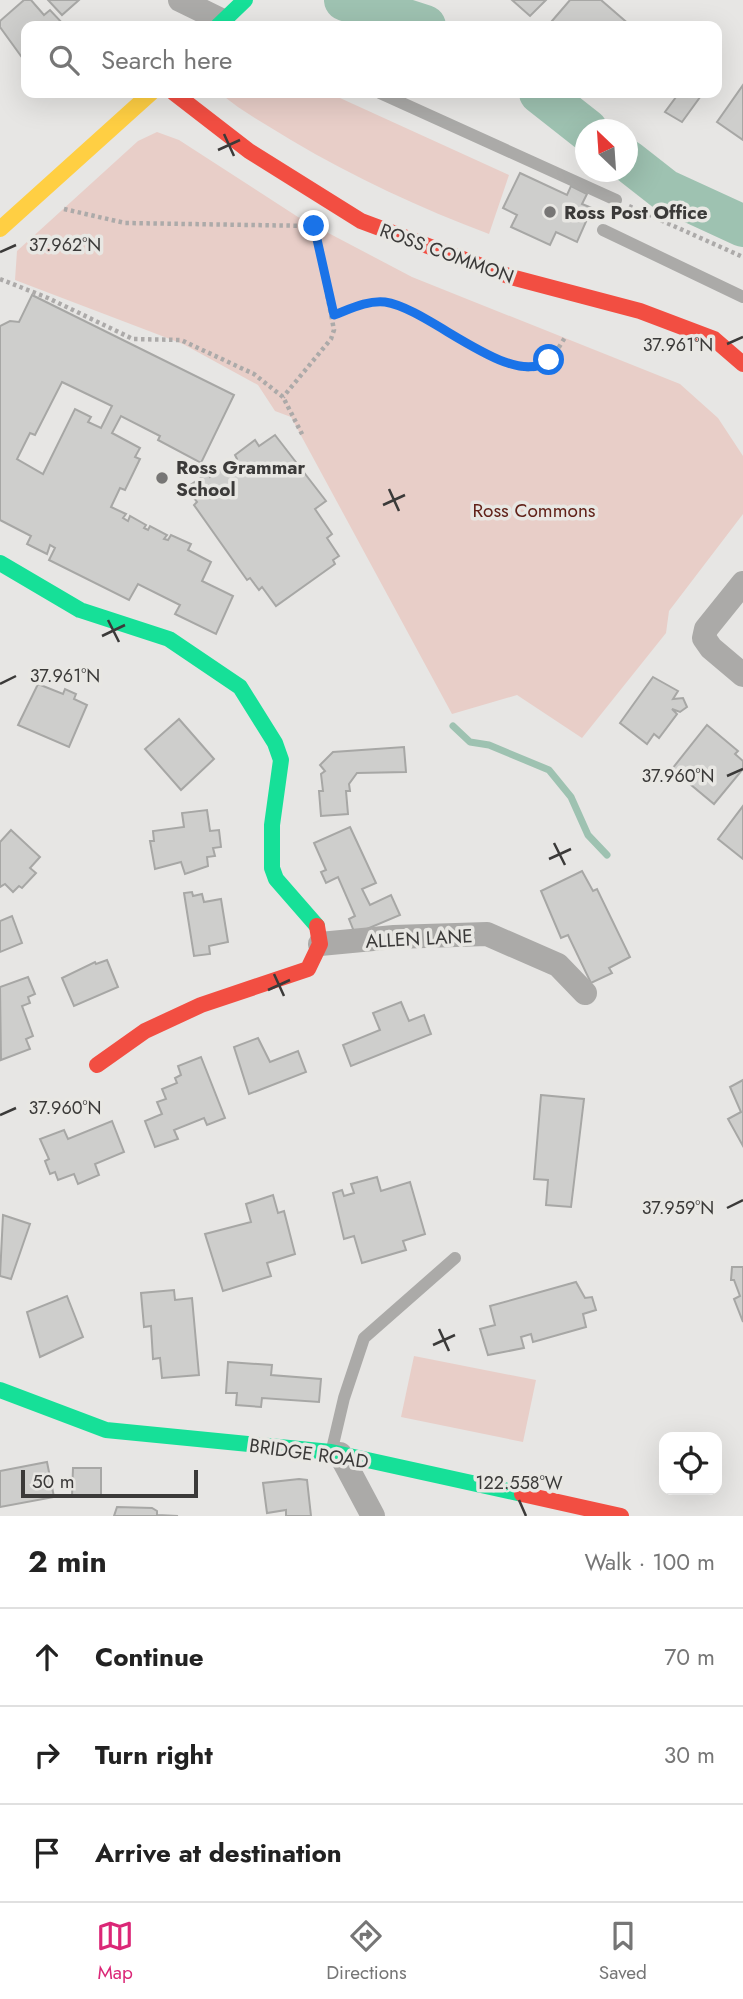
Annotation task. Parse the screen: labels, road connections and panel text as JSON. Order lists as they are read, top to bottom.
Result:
{
  "streets": {
    "street": ["ROSS COMMON", "ALLEN LANE", "BRIDGE ROAD"]
  },
  "parks": ["Ross Commons"],
  "places": ["Ross Post Office", "Ross Grammar School"],
  "scale_bar": "50 m",
  "north": "top left",
  "page": {
    "search": "Search here",
    "scale": "50 m",
    "heading": ["2 min", "Walk · 100 m"],
    "list": [
      ["Continue", "70 m"],
      ["Turn right", "30 m"],
      "Arrive at destination"
    ],
    "nav": ["Map", "Directions", "Saved"]
  },
  "coordinates": [
    "37.962°N",
    "37.961°N",
    "37.960°N",
    "37.959°N",
    "122.558°W"
  ]
}
